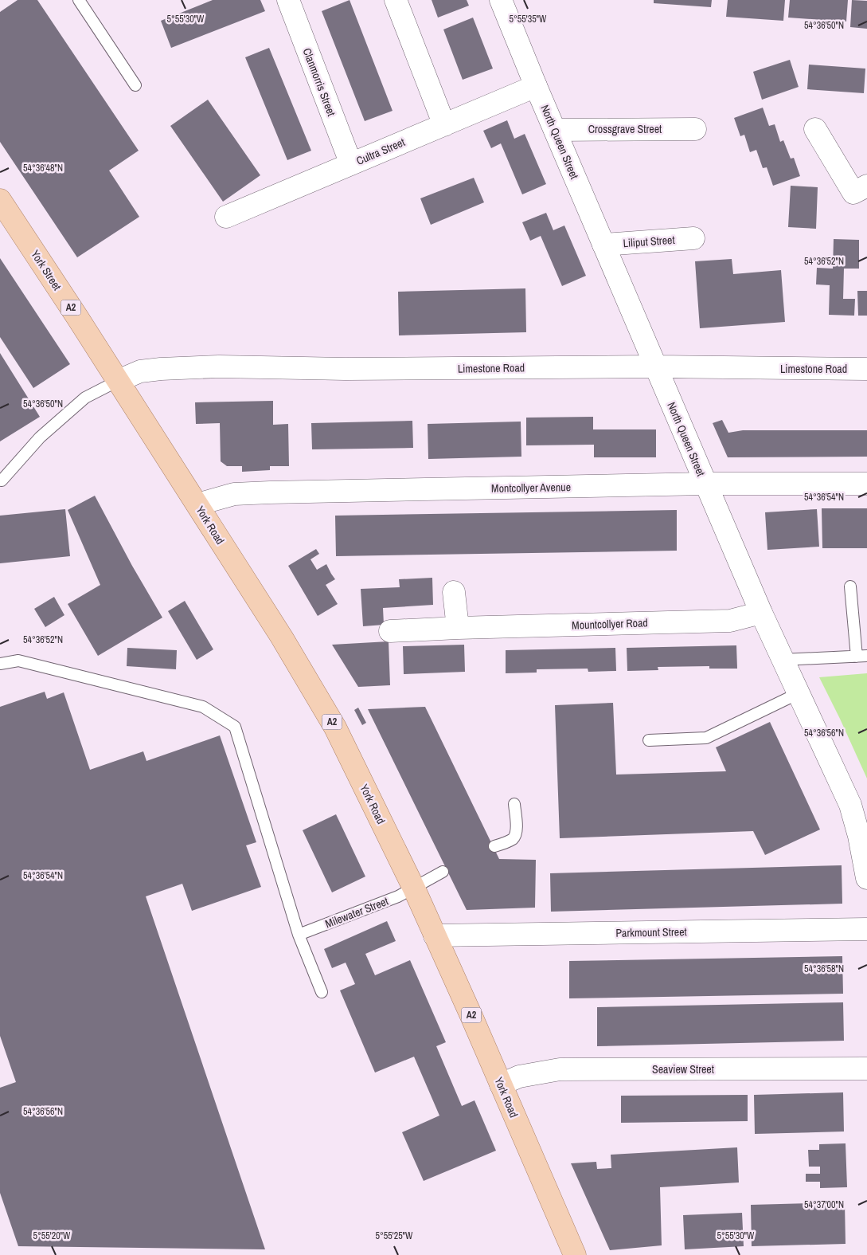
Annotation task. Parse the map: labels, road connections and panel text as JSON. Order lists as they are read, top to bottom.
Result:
{
  "streets": {
    "main road": ["York Street", "A2", "York Road"],
    "street": [
      "Clanmorris Street",
      "Crossgrave Street",
      "North Queen Street",
      "Cultra Street",
      "Liliput Street",
      "Limestone Road",
      "Montcollyer Avenue",
      "Mountcollyer Road",
      "Parkmount Street",
      "Seaview Street"
    ],
    "lane": ["Milewater Street"]
  },
  "crossings": [
    ["Clanmorris Street", "Cultra Street"],
    ["Crossgrave Street", "North Queen Street"],
    ["North Queen Street", "Cultra Street"],
    ["North Queen Street", "Liliput Street"],
    ["North Queen Street", "Limestone Road"],
    ["North Queen Street", "Montcollyer Avenue"],
    ["North Queen Street", "Mountcollyer Road"],
    ["York Street", "Limestone Road"],
    ["York Street", "York Road"],
    ["Limestone Road", "York Road"],
    ["Montcollyer Avenue", "York Road"],
    ["York Road", "Milewater Street"],
    ["York Road", "Parkmount Street"],
    ["York Road", "Seaview Street"]
  ],
  "coordinates": [
    "5°55'30\"W",
    "5°55'35\"W",
    "54°36'50\"N",
    "54°36'48\"N",
    "54°36'52\"N",
    "54°36'54\"N",
    "54°36'56\"N",
    "54°36'58\"N",
    "54°37'00\"N",
    "5°55'20\"W",
    "5°55'25\"W"
  ]
}
